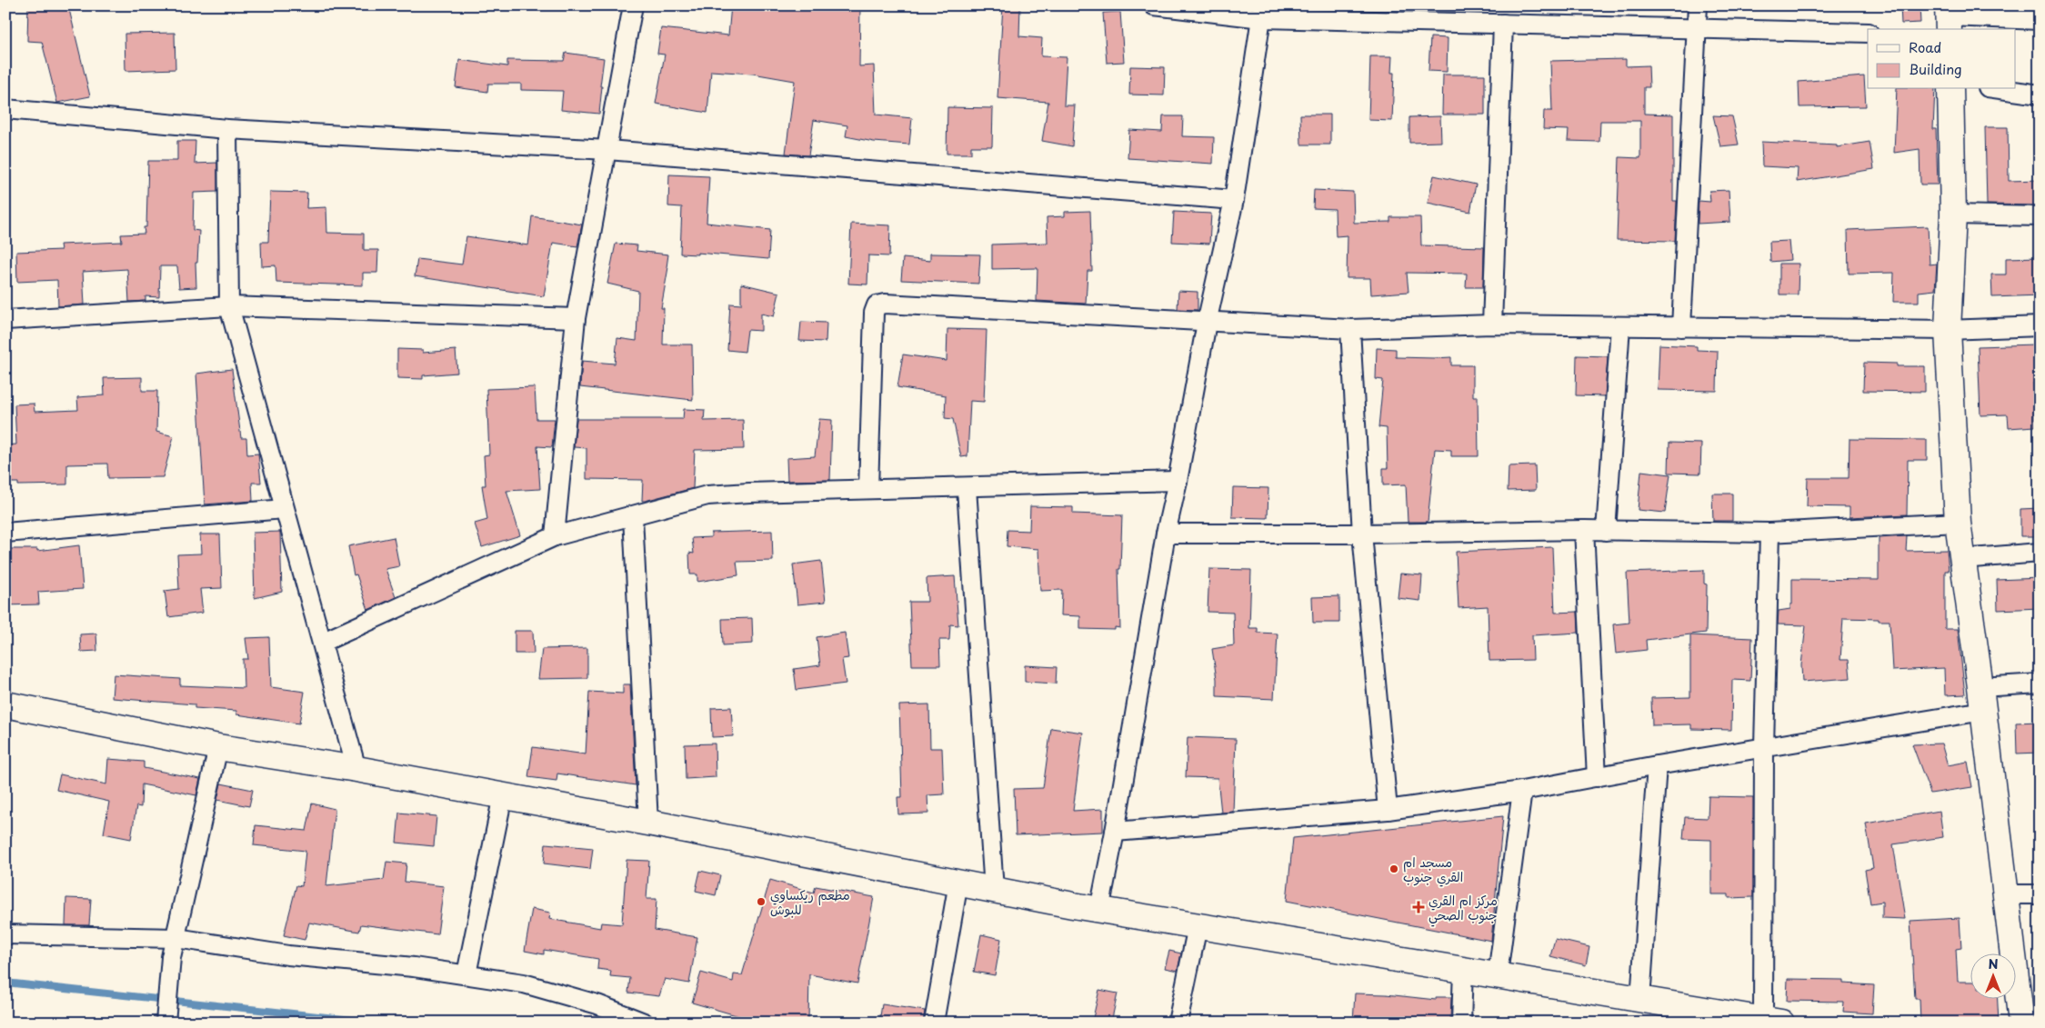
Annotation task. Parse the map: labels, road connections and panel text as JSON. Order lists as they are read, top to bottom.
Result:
{
  "places": {
    "other": ["مسجد ام القري جنوب", "مطعم ريكساوي للبوش"],
    "health": ["مركز ام القري جنوب الصحي"]
  },
  "legend": ["Road", "Building"],
  "north": "top"
}
